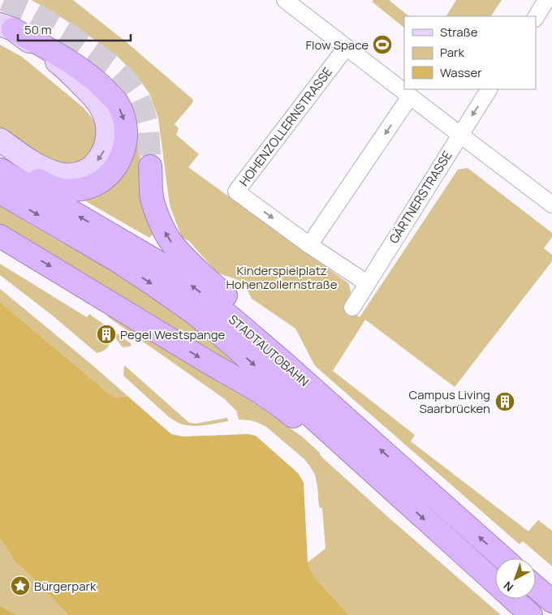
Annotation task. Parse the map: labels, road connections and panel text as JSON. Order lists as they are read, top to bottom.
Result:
{
  "streets": {
    "highway": ["STADTAUTOBAHN"],
    "street": ["HOHENZOLLERNSTRASSE", "GÄRTNERSTRASSE"]
  },
  "crossings": [
    ["HOHENZOLLERNSTRASSE", "GÄRTNERSTRASSE"]
  ],
  "parks": ["Kinderspielplatz Hohenzollernstraße"],
  "places": {
    "sports": ["Flow Space"],
    "building": ["Pegel Westspange", "Campus Living Saarbrücken"],
    "place": ["Bürgerpark"]
  },
  "legend": ["Straße", "Park", "Wasser"],
  "scale_bar": "50 m",
  "north": "bottom left"
}
